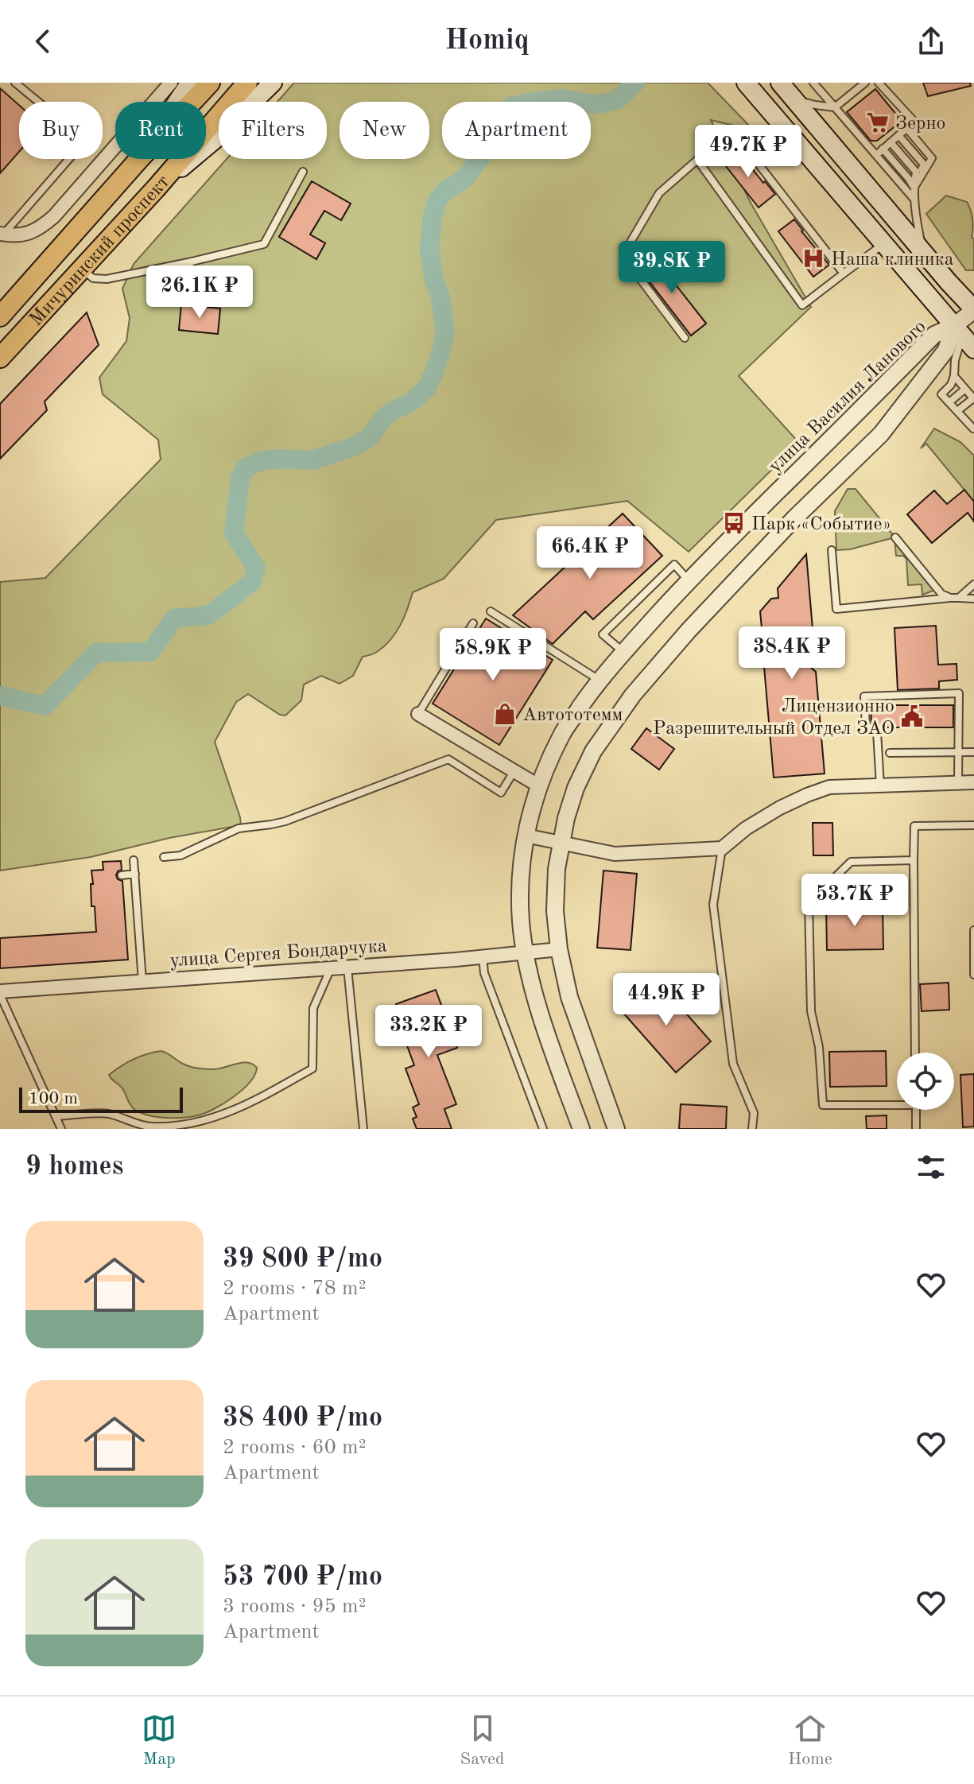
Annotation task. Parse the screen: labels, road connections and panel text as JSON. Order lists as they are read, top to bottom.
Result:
{
  "streets": {
    "main road": ["Мичуринский проспект"],
    "street": ["улица Василия Ланового", "улица Сергея Бондарчука"]
  },
  "crossings": [
    ["улица Василия Ланового", "улица Сергея Бондарчука"]
  ],
  "places": {
    "supermarket": ["Зерно"],
    "hospital": ["Наша клиника"],
    "bus stop": ["Парк «Событие»"],
    "shop": ["Автототемм"],
    "public building": ["Лицензионно Разрешительный Отдел ЗАО"]
  },
  "scale_bar": "100 m",
  "page": {
    "header": "Homiq",
    "chip": [
      "Buy",
      "Rent",
      "Filters",
      "New",
      "Apartment"
    ],
    "price": [
      "49.7K ₽",
      "39.8K ₽",
      "26.1K ₽",
      "66.4K ₽",
      "38.4K ₽",
      "58.9K ₽",
      "53.7K ₽",
      "44.9K ₽",
      "33.2K ₽"
    ],
    "scale": "100 m",
    "heading": "9 homes",
    "list": [
      {
        "name": "39 800 ₽/mo",
        "note": "2 rooms · 78 m² · Apartment"
      },
      {
        "name": "38 400 ₽/mo",
        "note": "2 rooms · 60 m² · Apartment"
      },
      {
        "name": "53 700 ₽/mo",
        "note": "3 rooms · 95 m² · Apartment"
      }
    ],
    "tabs": ["Map", "Saved", "Home"]
  }
}
